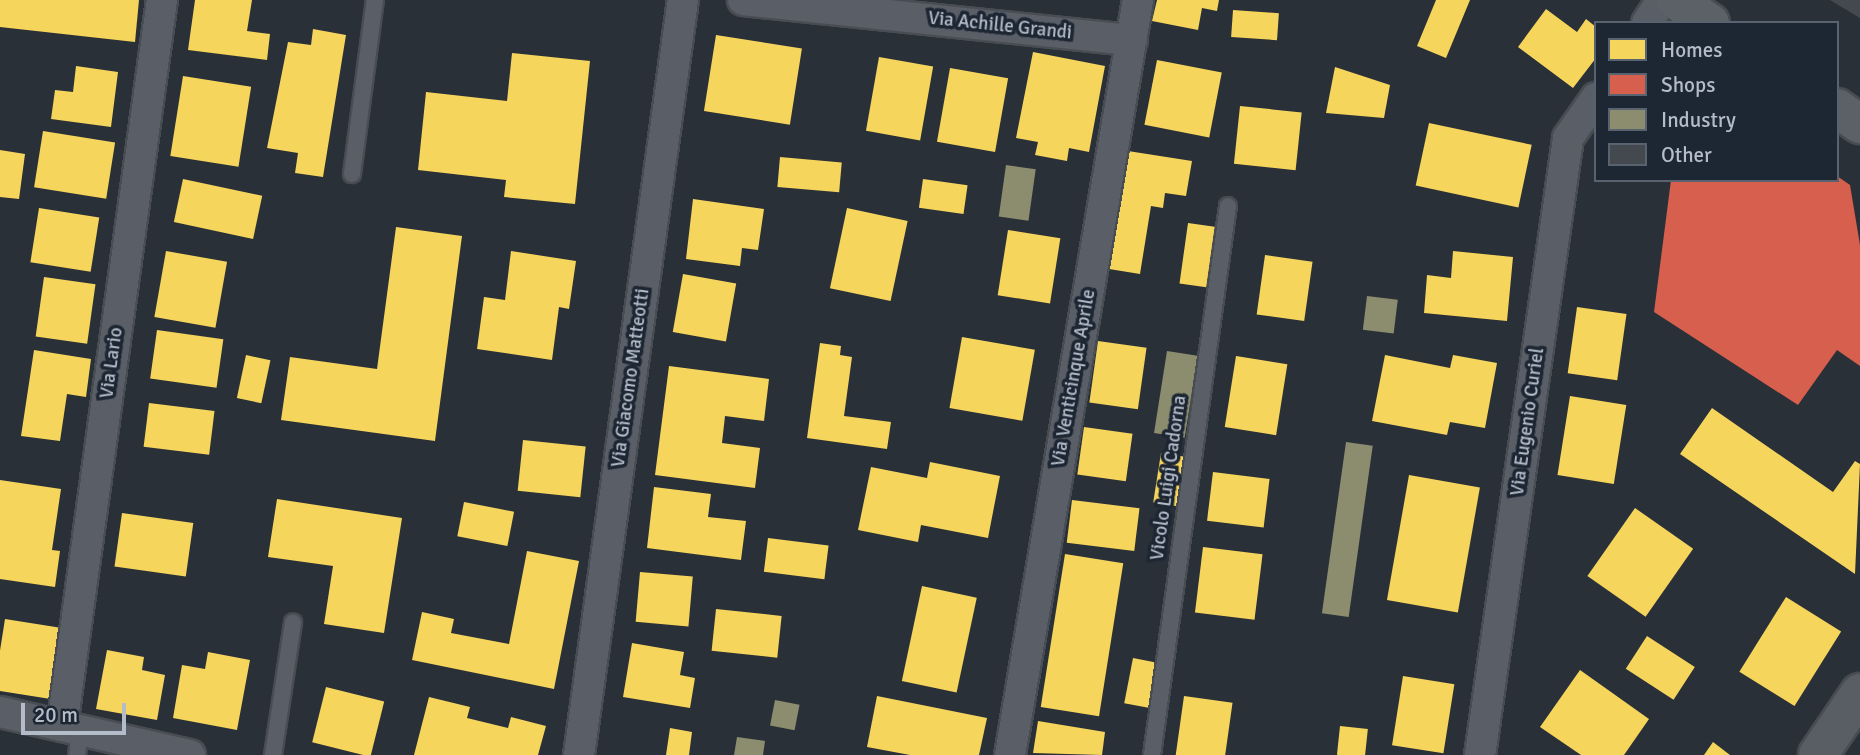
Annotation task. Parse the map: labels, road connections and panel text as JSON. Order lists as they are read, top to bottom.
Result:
{
  "streets": {
    "street": [
      "Via Achille Grandi",
      "Via Lario",
      "Via Giacomo Matteotti",
      "Via Venticinque Aprile",
      "Via Eugenio Curiel"
    ],
    "lane": ["Vicolo Luigi Cadorna"]
  },
  "crossings": [
    ["Via Achille Grandi", "Via Venticinque Aprile"]
  ],
  "legend": [
    "Homes",
    "Shops",
    "Industry",
    "Other"
  ],
  "scale_bar": "20 m"
}
